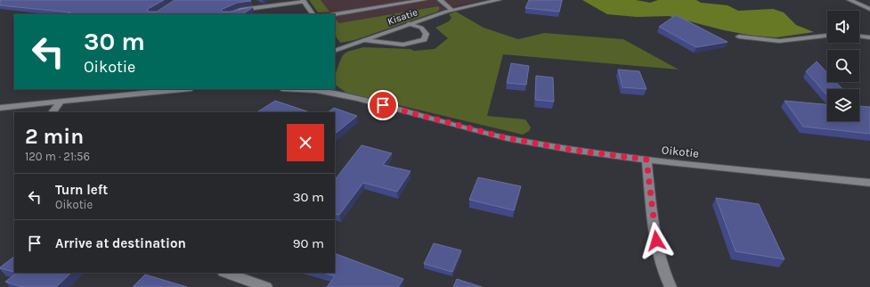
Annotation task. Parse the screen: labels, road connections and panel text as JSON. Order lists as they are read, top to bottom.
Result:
{
  "streets": {
    "street": ["Kisatie", "Oikotie"]
  },
  "page": {
    "turn": ["30 m", "Oikotie"],
    "heading": ["2 min", "120 m · 21:56"],
    "list": [
      {
        "name": "Turn left",
        "note": "Oikotie",
        "value": "30 m"
      },
      {
        "name": "Arrive at destination",
        "value": "90 m"
      }
    ]
  }
}
